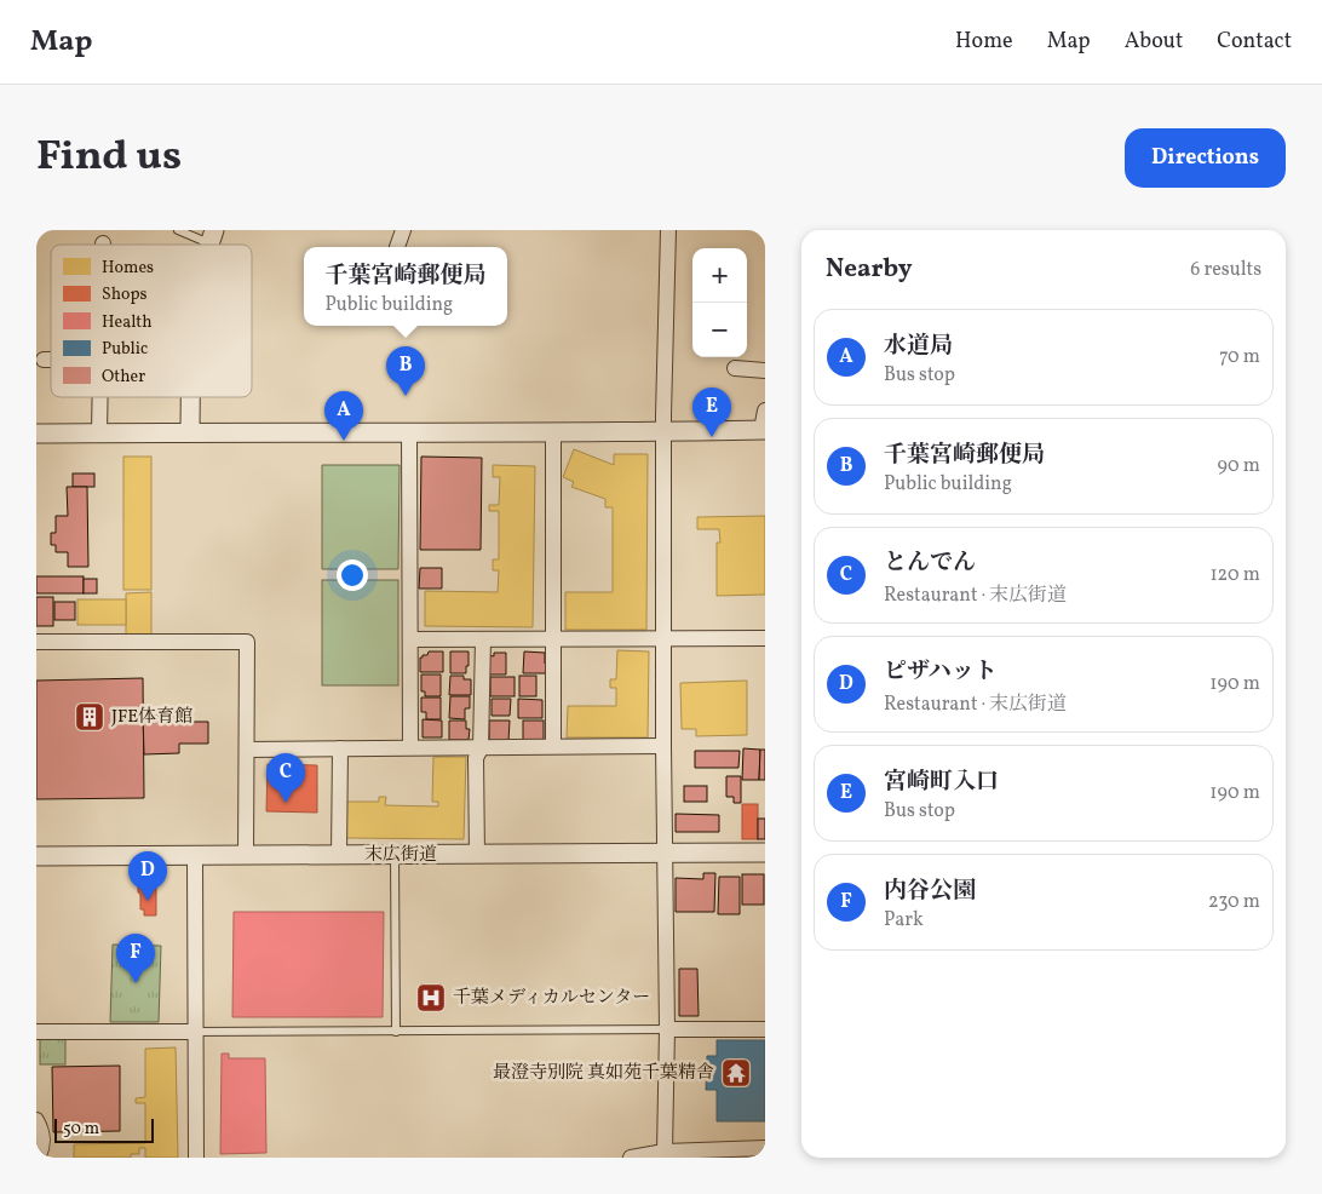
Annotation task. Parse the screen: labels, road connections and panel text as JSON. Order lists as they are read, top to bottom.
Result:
{
  "streets": {
    "street": ["末広街道"]
  },
  "places": {
    "building": ["JFE体育館"],
    "hospital": ["千葉メディカルセンター"],
    "temple": ["最澄寺別院 真如苑千葉精舎"]
  },
  "legend": [
    "Homes",
    "Shops",
    "Health",
    "Public",
    "Other"
  ],
  "scale_bar": "50 m",
  "page": {
    "header": "Map",
    "nav": [
      "Home",
      "Map",
      "About",
      "Contact"
    ],
    "title": "Find us",
    "buttons": "Directions",
    "heading": ["Nearby", "6 results"],
    "popup": ["千葉宮崎郵便局", "Public building"],
    "map_buttons": ["+", "−"],
    "list": [
      {
        "mark": "A",
        "name": "水道局",
        "note": "Bus stop",
        "value": "70 m"
      },
      {
        "mark": "B",
        "name": "千葉宮崎郵便局",
        "note": "Public building",
        "value": "90 m"
      },
      {
        "mark": "C",
        "name": "とんでん",
        "note": "Restaurant · 末広街道",
        "value": "120 m"
      },
      {
        "mark": "D",
        "name": "ピザハット",
        "note": "Restaurant · 末広街道",
        "value": "190 m"
      },
      {
        "mark": "E",
        "name": "宮崎町入口",
        "note": "Bus stop",
        "value": "190 m"
      },
      {
        "mark": "F",
        "name": "内谷公園",
        "note": "Park",
        "value": "230 m"
      }
    ],
    "pins": [
      "B",
      "E",
      "A",
      "C",
      "D",
      "F"
    ],
    "scale": "50 m"
  }
}
